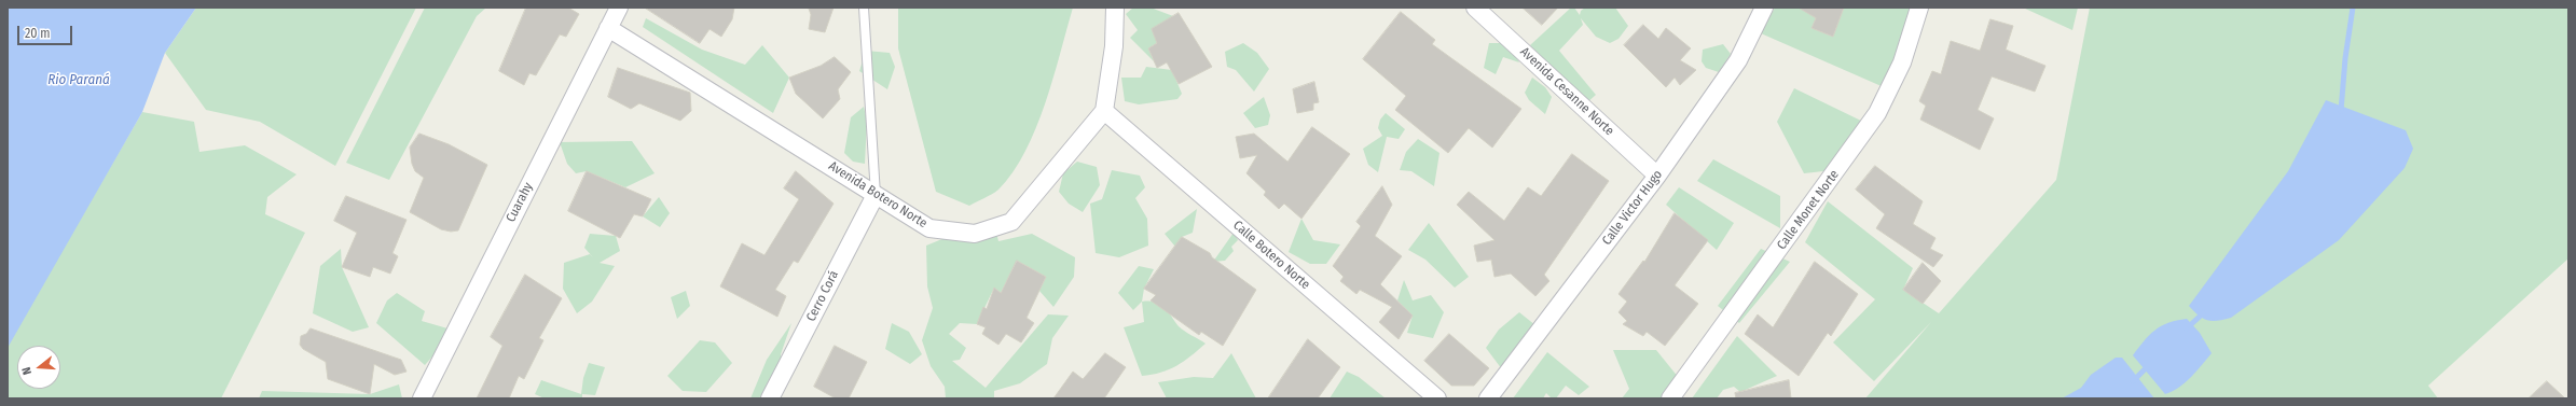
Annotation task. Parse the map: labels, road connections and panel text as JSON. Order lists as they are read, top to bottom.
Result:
{
  "streets": {
    "street": [
      "Avenida Cesanne Norte",
      "Avenida Botero Norte",
      "Cuarahy",
      "Calle Victor Hugo",
      "Calle Monet Norte",
      "Calle Botero Norte",
      "Cerro Corá"
    ]
  },
  "crossings": [
    ["Avenida Cesanne Norte", "Calle Victor Hugo"],
    ["Avenida Botero Norte", "Cuarahy"],
    ["Avenida Botero Norte", "Calle Botero Norte"],
    ["Avenida Botero Norte", "Cerro Corá"]
  ],
  "water": ["Rio Paraná"],
  "scale_bar": "20 m",
  "north": "left"
}
